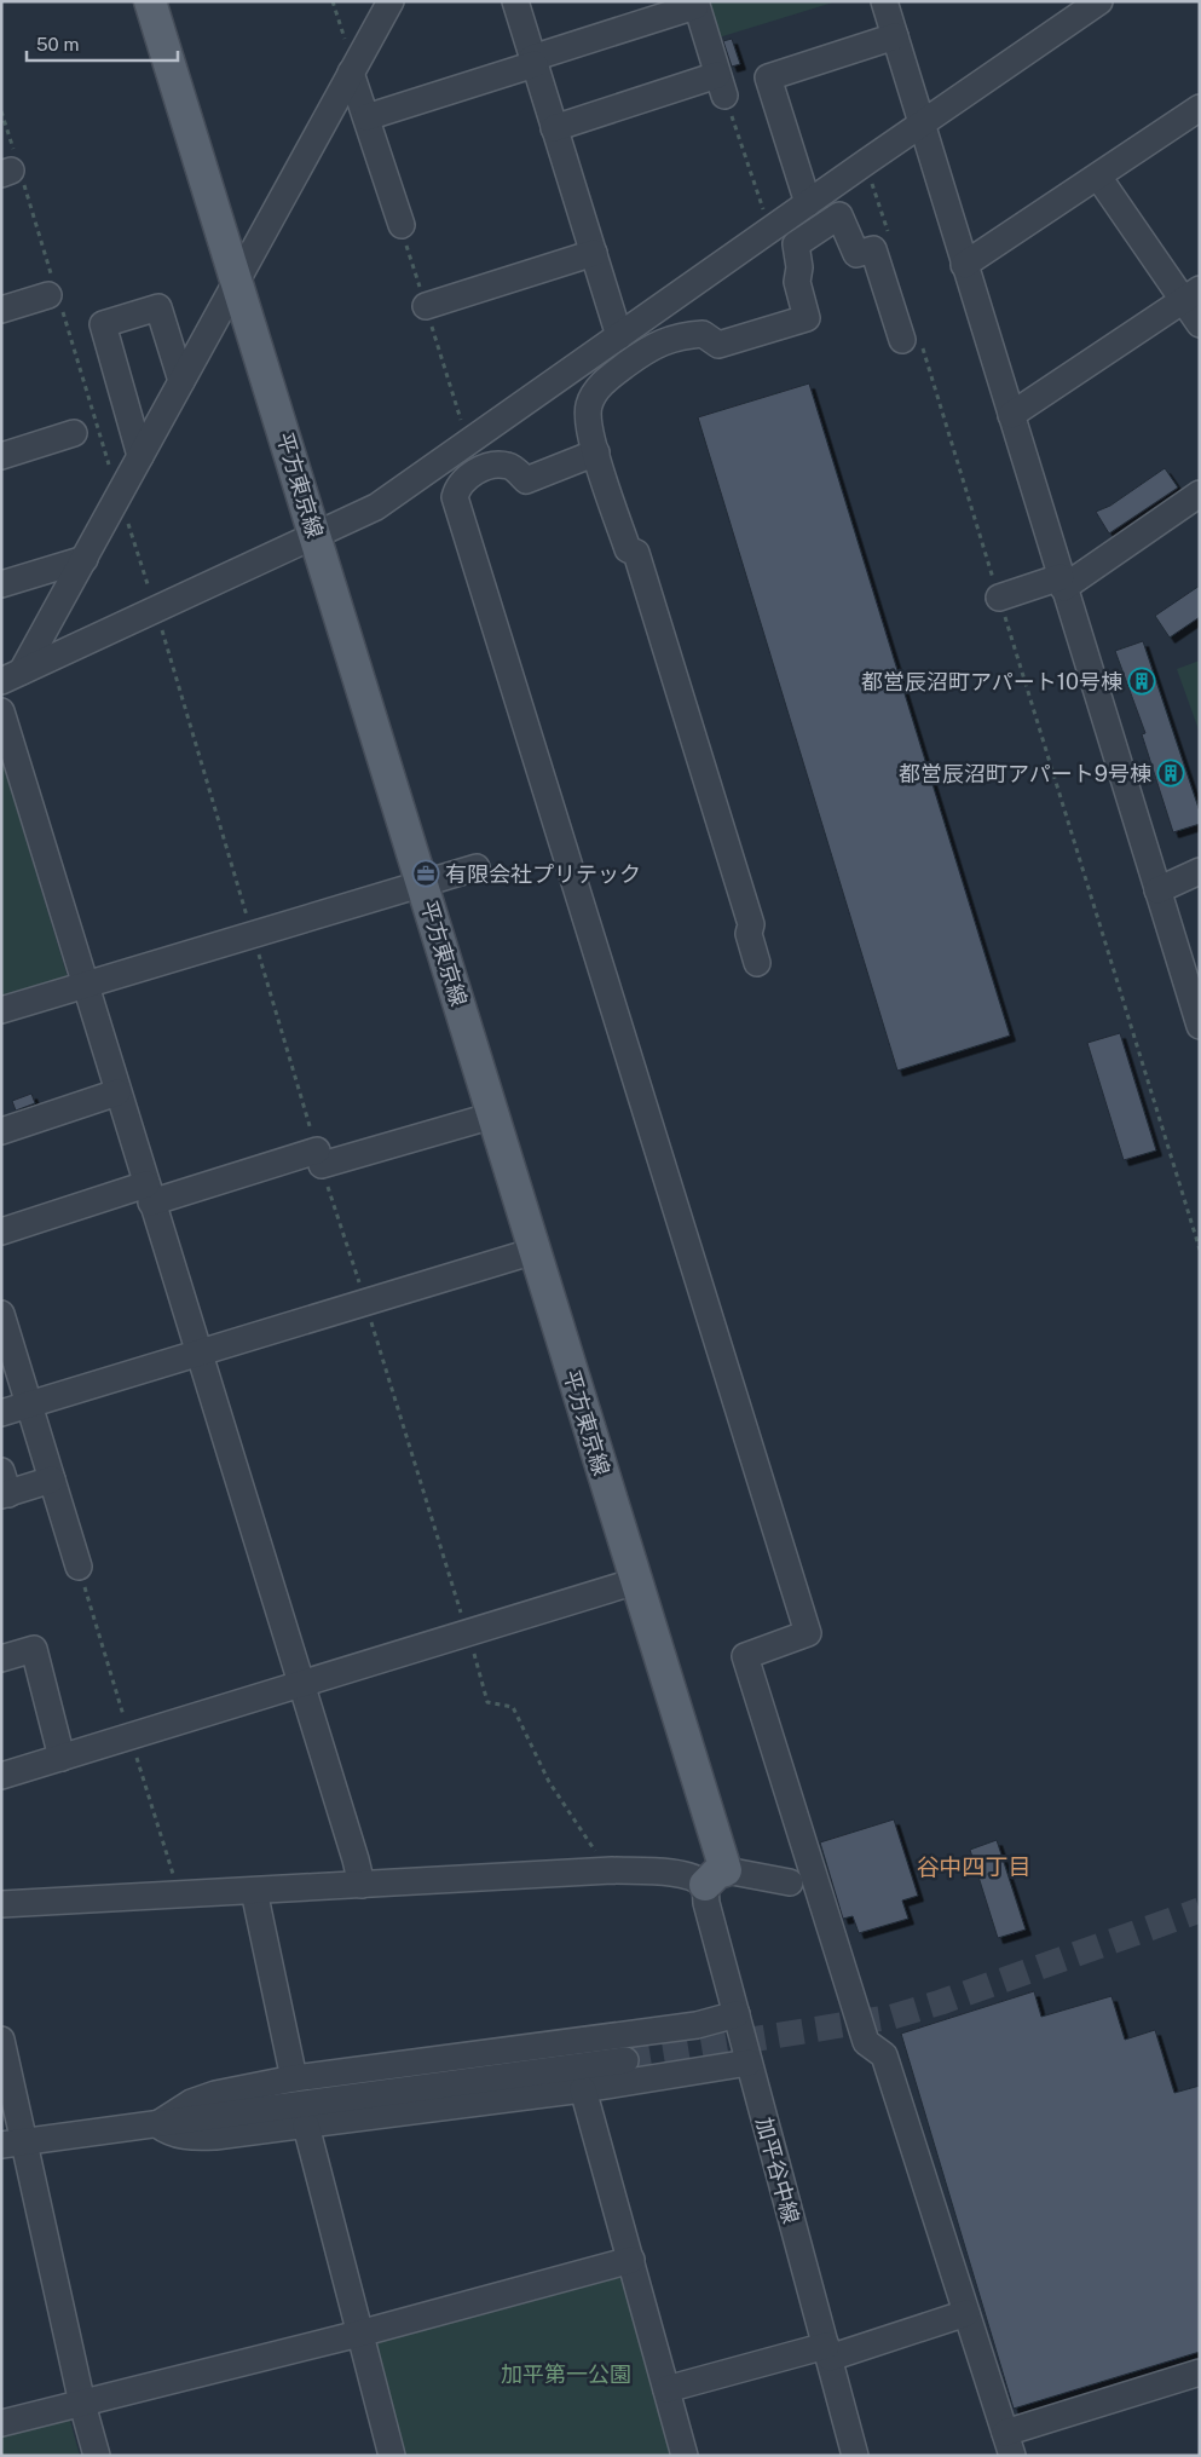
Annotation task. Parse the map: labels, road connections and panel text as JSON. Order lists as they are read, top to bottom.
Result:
{
  "streets": {
    "main road": ["平方東京線"],
    "street": ["加平谷中線"]
  },
  "crossings": [
    ["平方東京線", "加平谷中線"]
  ],
  "districts": ["谷中四丁目"],
  "parks": ["加平第一公園"],
  "places": {
    "building": ["都営辰沼町アパート10号棟", "都営辰沼町アパート9号棟"],
    "office": ["有限会社プリテック"]
  },
  "scale_bar": "50 m"
}
